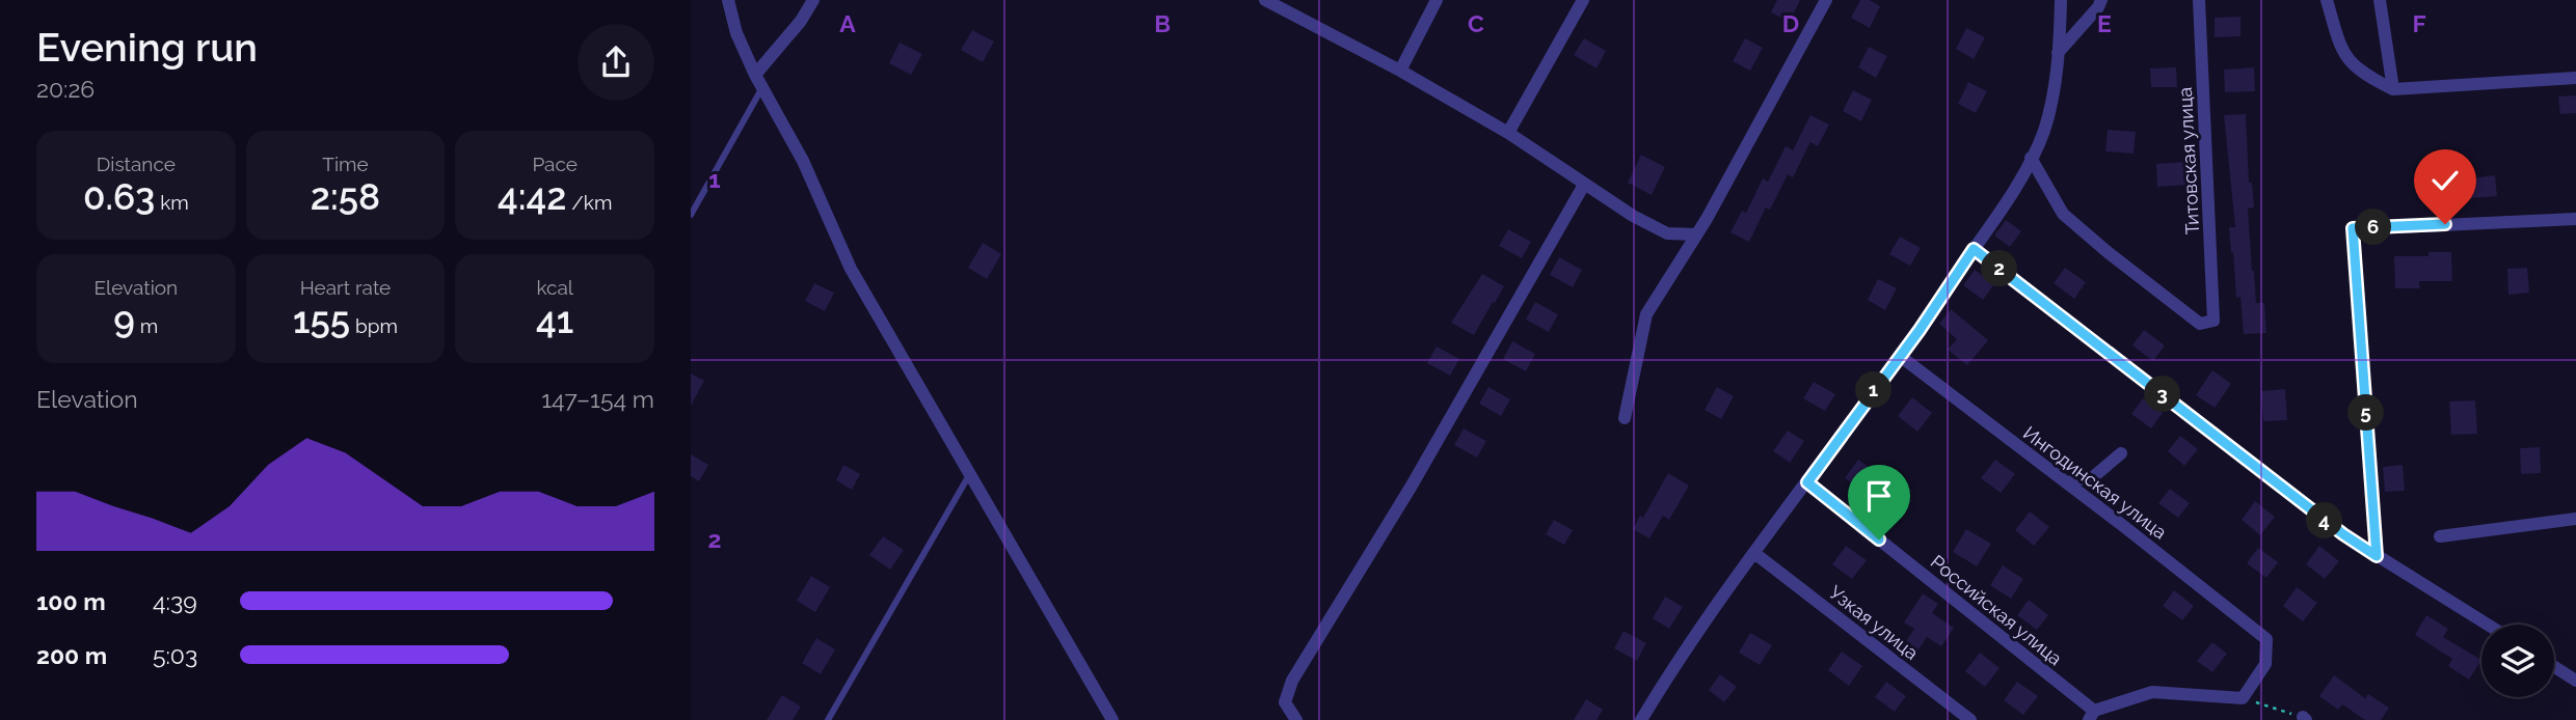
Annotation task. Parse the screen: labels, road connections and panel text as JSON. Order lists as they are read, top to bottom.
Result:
{
  "streets": {
    "street": [
      "Титовская улица",
      "Ингодинская улица",
      "Российская улица",
      "Узкая улица"
    ]
  },
  "page": {
    "heading": ["Evening run", "20:26"],
    "stats": [
      ["Distance", "0.63 km"],
      ["Time", "2:58"],
      ["Pace", "4:42 /km"],
      ["Elevation", "9 m"],
      ["Heart rate", "155 bpm"],
      ["kcal", "41"]
    ],
    "pins": [
      "6",
      "2",
      "1",
      "3",
      "5",
      "4"
    ],
    "chart": ["Elevation", "147–154 m"],
    "list": [
      {
        "name": "100 m",
        "note": "4:39"
      },
      {
        "name": "200 m",
        "note": "5:03"
      }
    ]
  },
  "grid": {
    "columns": [
      "A",
      "B",
      "C",
      "D",
      "E",
      "F"
    ],
    "rows": ["1", "2"]
  }
}
